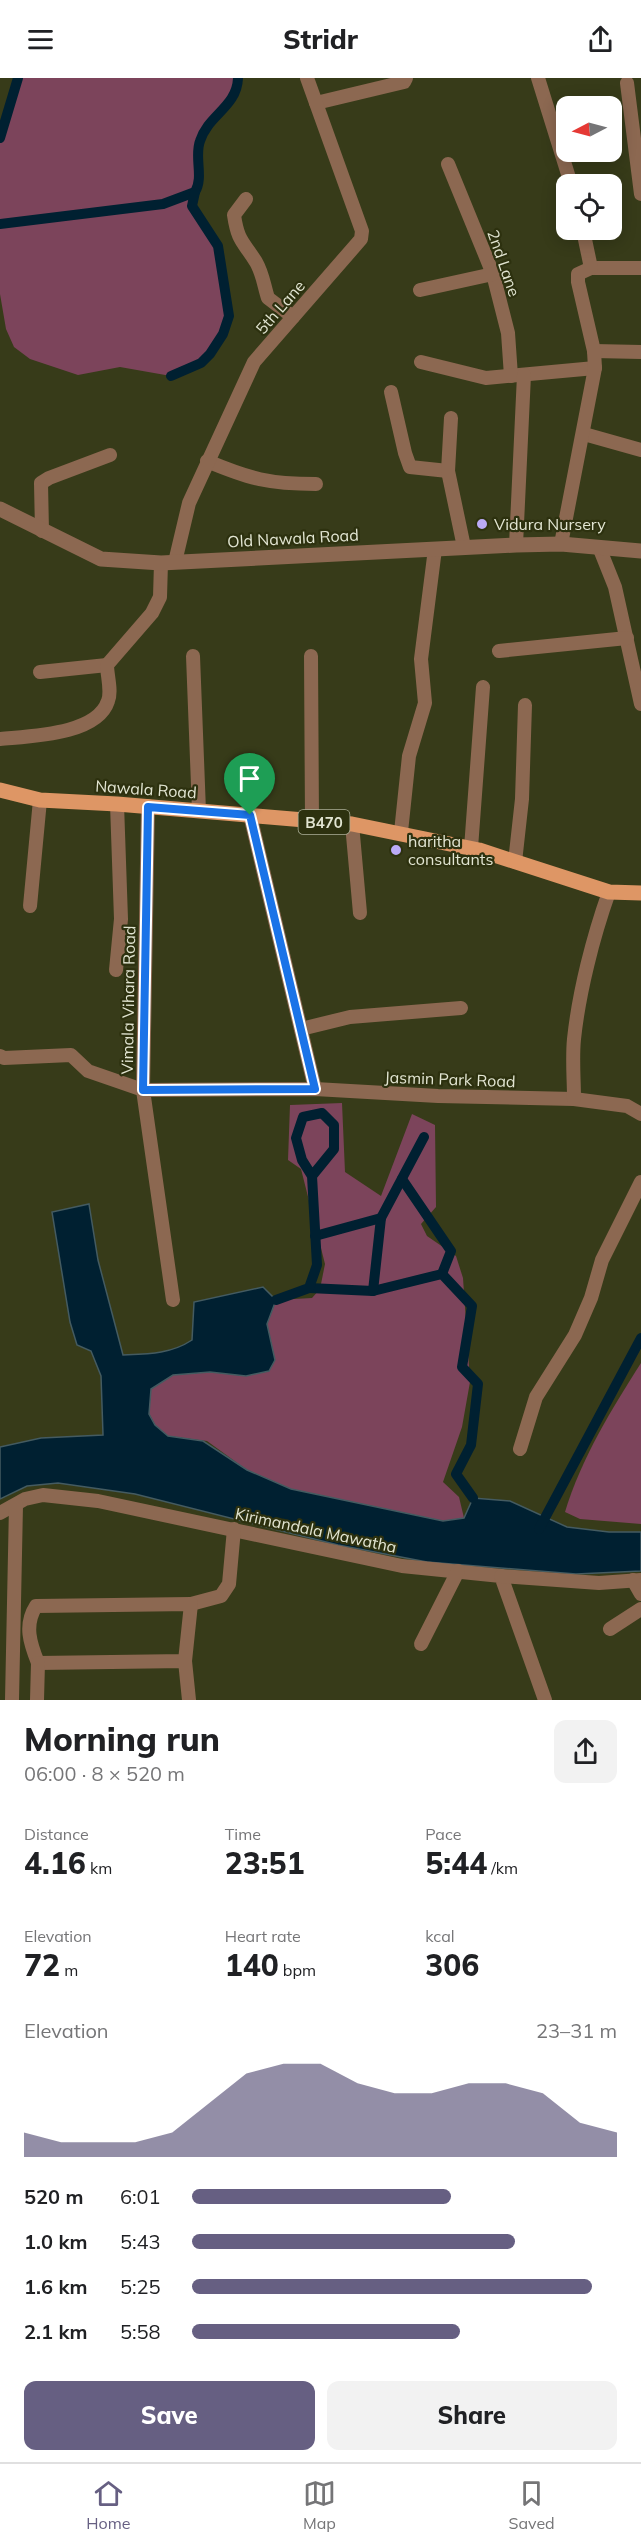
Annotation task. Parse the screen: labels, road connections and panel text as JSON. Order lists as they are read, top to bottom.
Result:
{
  "streets": {
    "main road": ["Nawala Road", "B470"],
    "street": [
      "2nd Lane",
      "5th Lane",
      "Old Nawala Road",
      "Vimala Vihara Road",
      "Jasmin Park Road",
      "Kirimandala Mawatha"
    ]
  },
  "crossings": [
    ["2nd Lane", "Old Nawala Road"],
    ["5th Lane", "Old Nawala Road"],
    ["Nawala Road", "Vimala Vihara Road"],
    ["Vimala Vihara Road", "Jasmin Park Road"]
  ],
  "places": ["Vidura Nursery", "haritha consultants"],
  "north": "left",
  "page": {
    "header": "Stridr",
    "heading": ["Morning run", "06:00 · 8 × 520 m"],
    "stats": [
      ["Distance", "4.16 km"],
      ["Time", "23:51"],
      ["Pace", "5:44 /km"],
      ["Elevation", "72 m"],
      ["Heart rate", "140 bpm"],
      ["kcal", "306"]
    ],
    "chart": ["Elevation", "23–31 m"],
    "list": [
      {
        "name": "520 m",
        "note": "6:01"
      },
      {
        "name": "1.0 km",
        "note": "5:43"
      },
      {
        "name": "1.6 km",
        "note": "5:25"
      },
      {
        "name": "2.1 km",
        "note": "5:58"
      }
    ],
    "buttons": ["Save", "Share"],
    "tabs": ["Home", "Map", "Saved"]
  }
}
